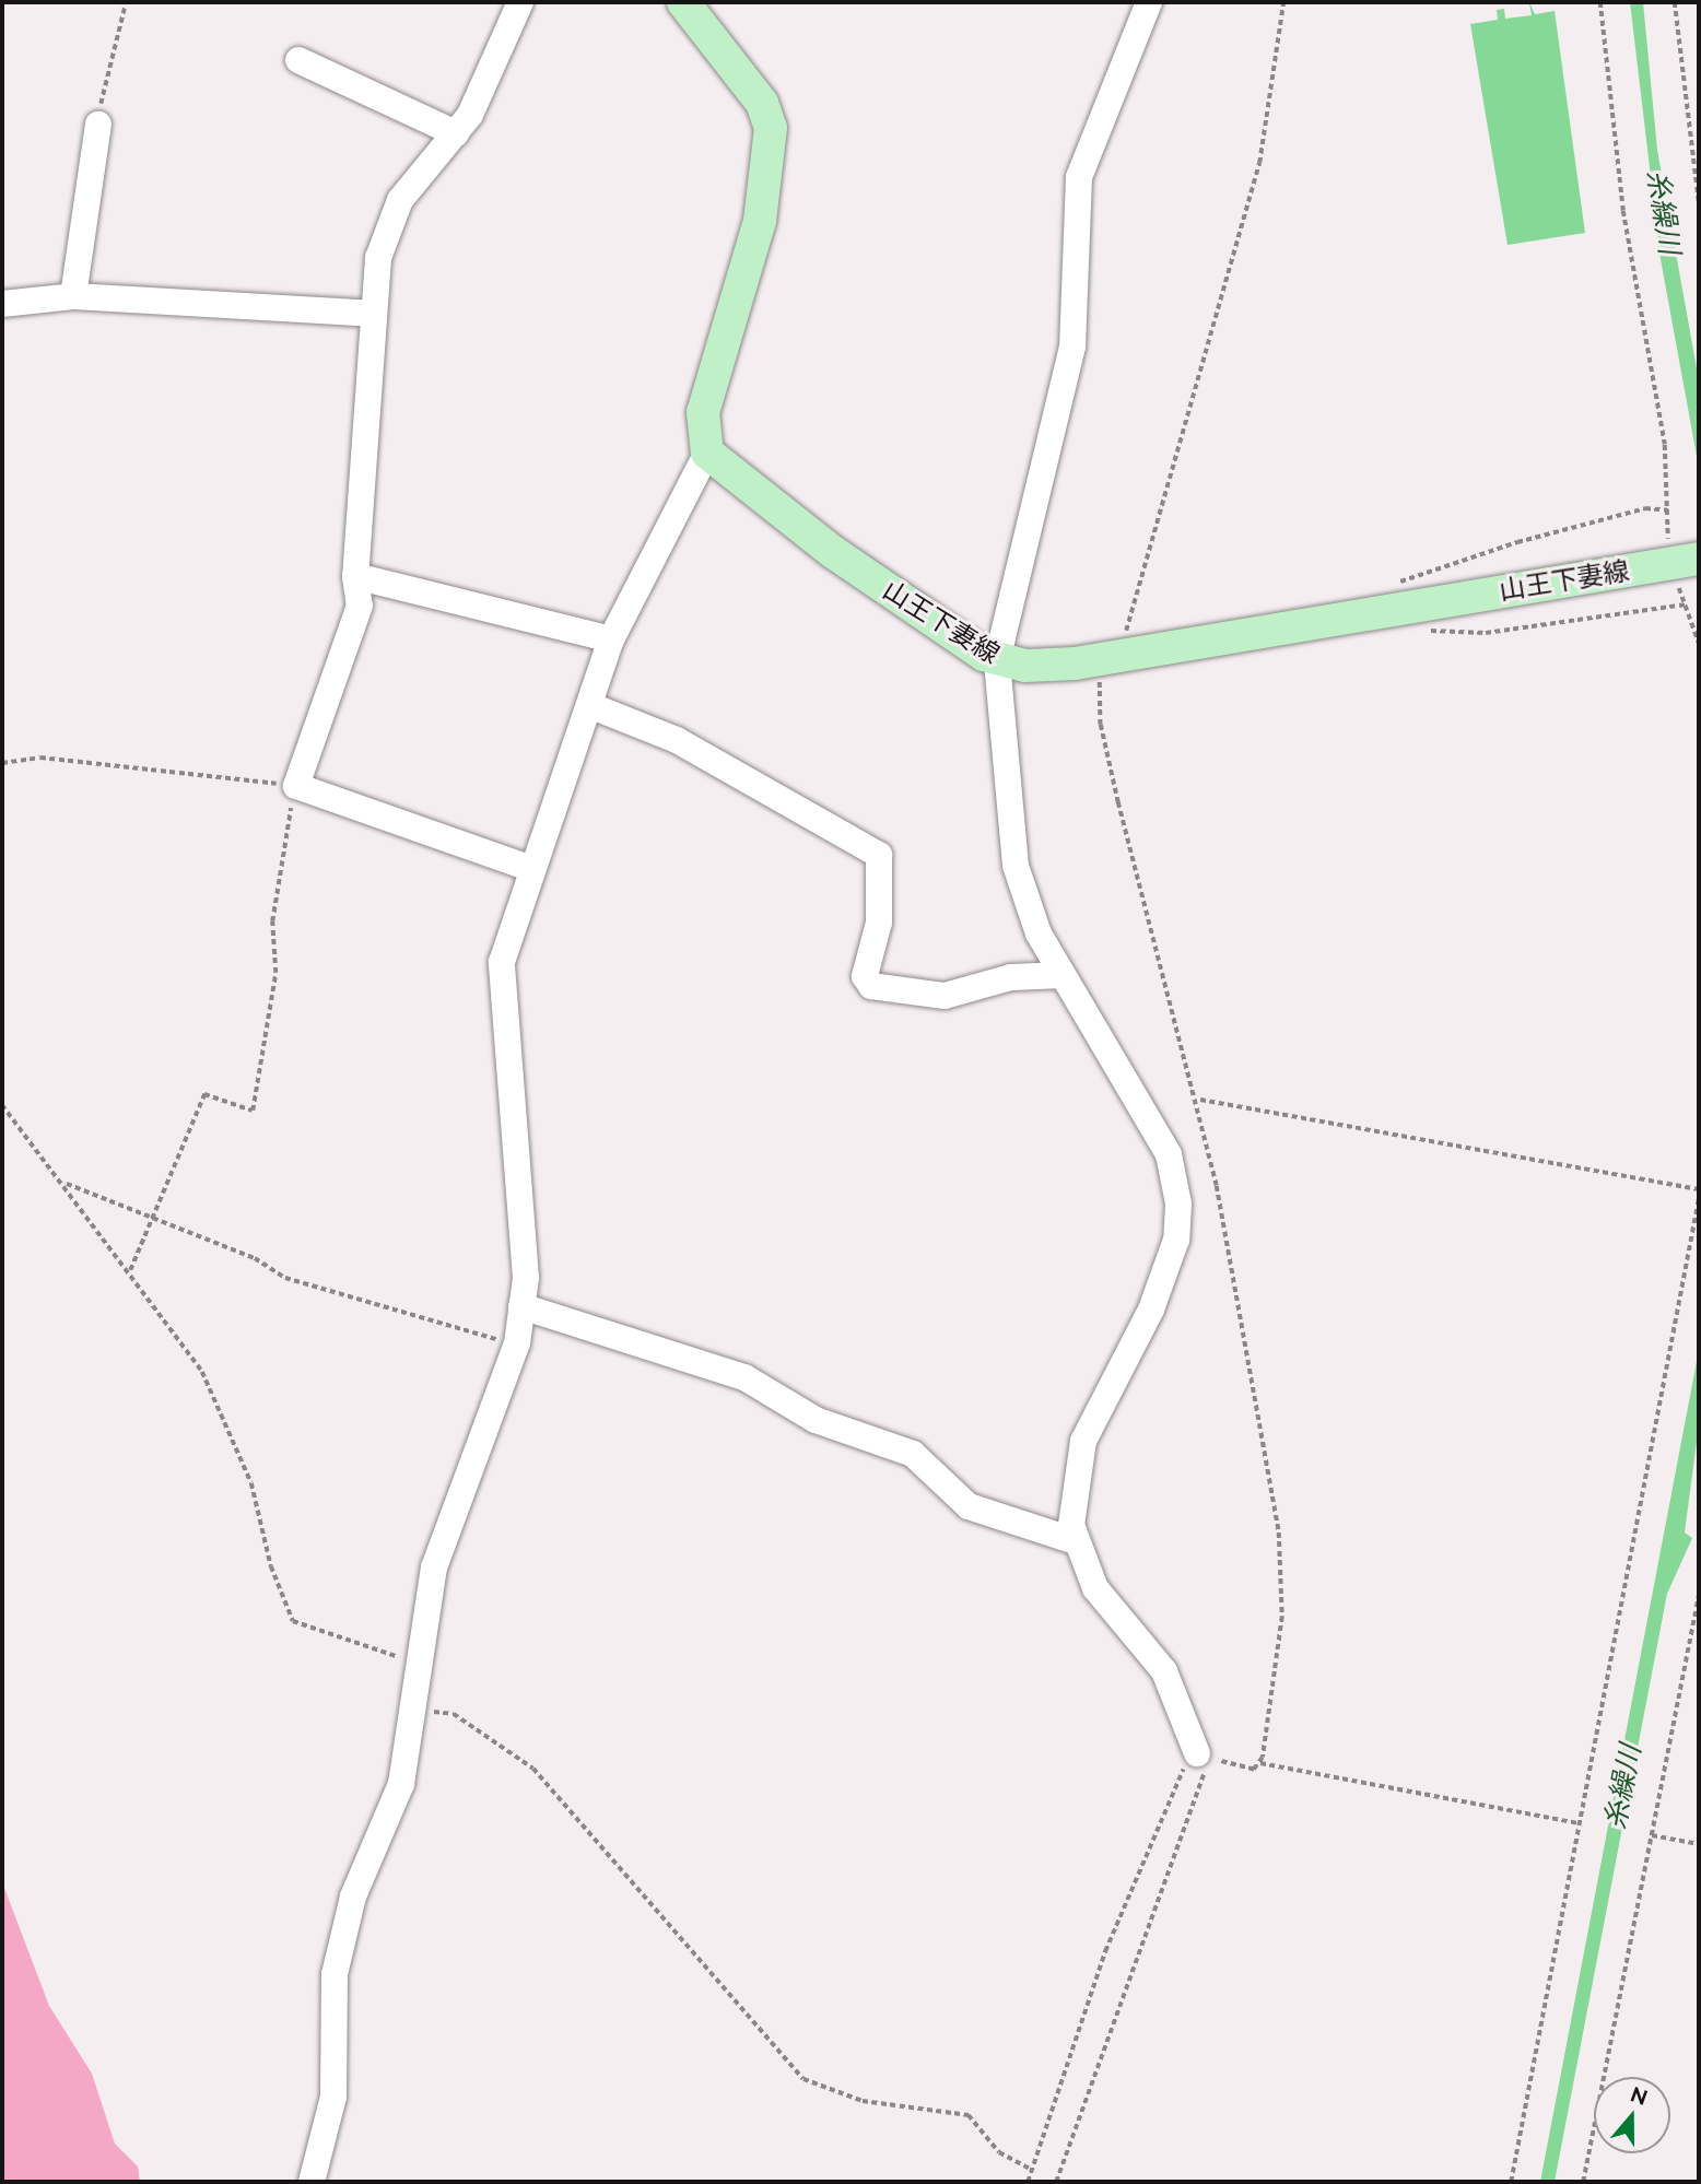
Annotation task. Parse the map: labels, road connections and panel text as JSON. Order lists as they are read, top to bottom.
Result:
{
  "streets": {
    "main road": ["山王下妻線"]
  },
  "water": ["糸繰川"],
  "north": "top"
}
